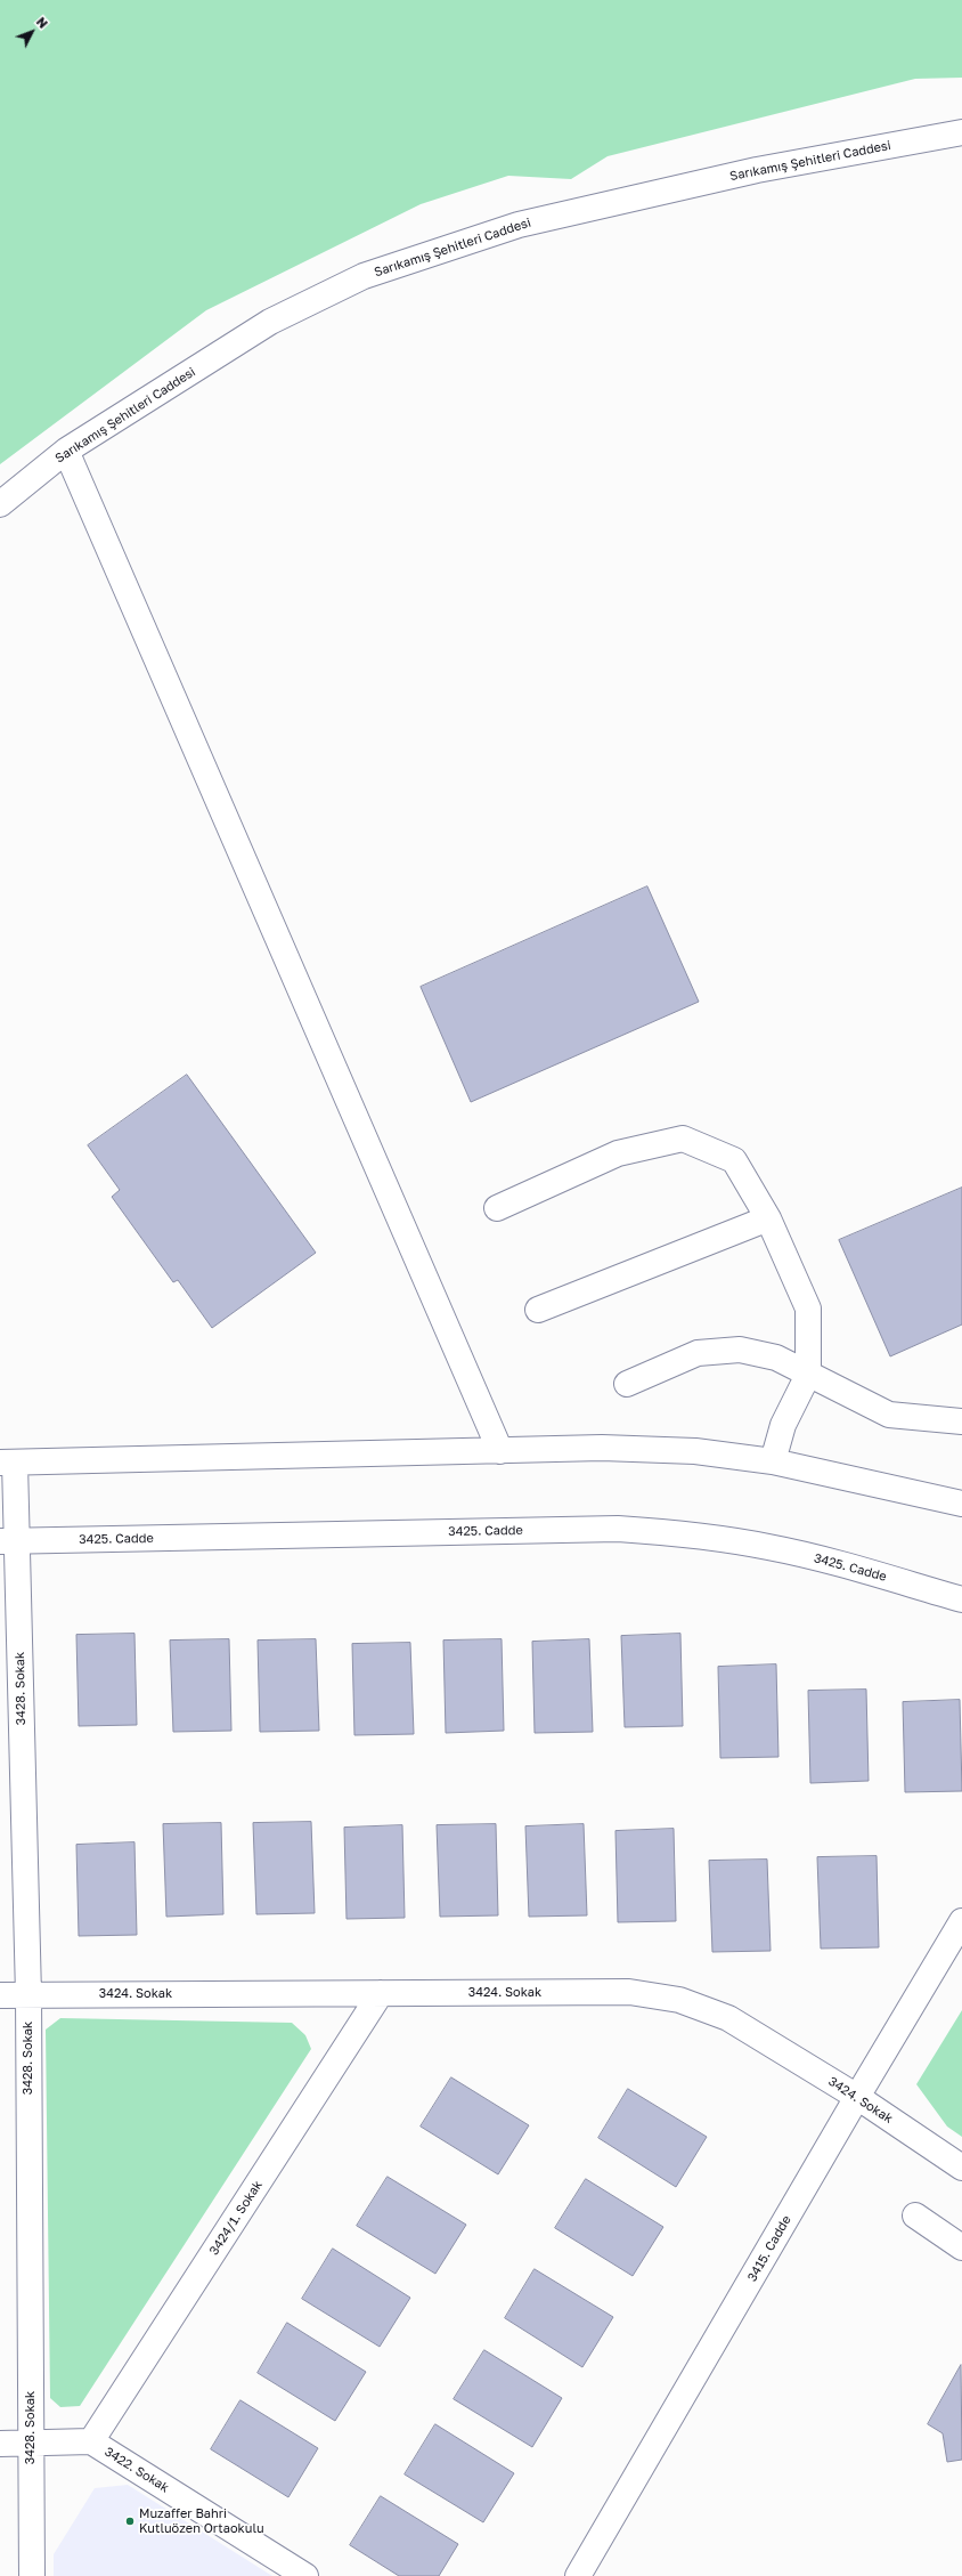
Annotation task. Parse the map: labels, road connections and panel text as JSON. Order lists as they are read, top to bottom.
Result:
{
  "streets": {
    "street": [
      "Sarıkamış Şehitleri Caddesi",
      "3425. Cadde",
      "3428. Sokak",
      "3424. Sokak",
      "3424/1. Sokak",
      "3415. Cadde",
      "3422. Sokak"
    ]
  },
  "crossings": [
    ["3425. Cadde", "3428. Sokak"],
    ["3428. Sokak", "3424. Sokak"],
    ["3428. Sokak", "3422. Sokak"],
    ["3424. Sokak", "3424/1. Sokak"],
    ["3424. Sokak", "3415. Cadde"],
    ["3424/1. Sokak", "3422. Sokak"]
  ],
  "places": ["Muzaffer Bahri Kutluözen Ortaokulu"],
  "north": "top right"
}
